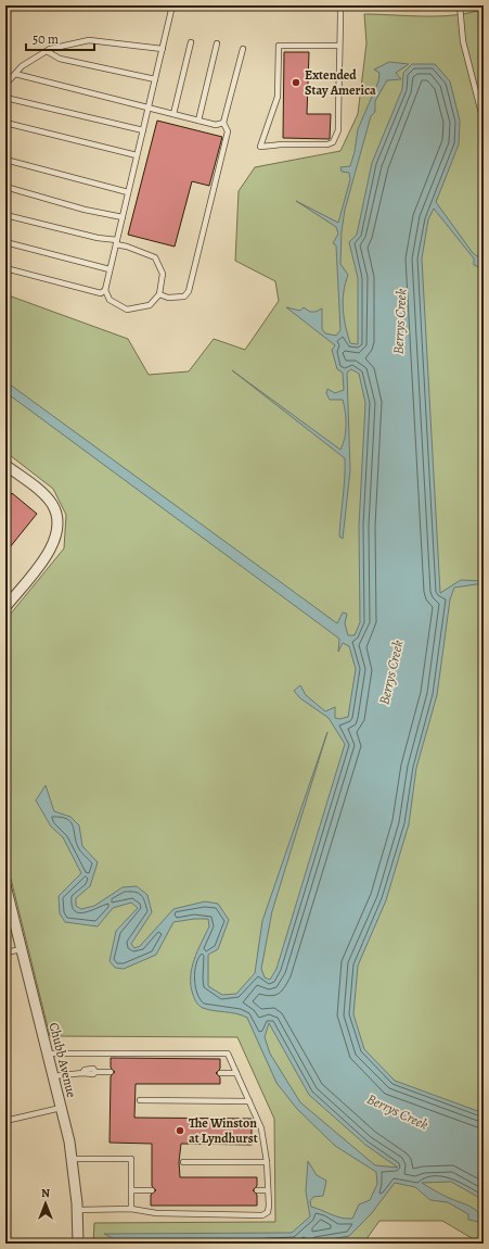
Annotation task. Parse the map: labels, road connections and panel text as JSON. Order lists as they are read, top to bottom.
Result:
{
  "streets": {
    "street": ["Chubb Avenue"]
  },
  "water": ["Berrys Creek"],
  "places": ["Extended Stay America", "The Winston at Lyndhurst"],
  "scale_bar": "50 m",
  "north": "top"
}
